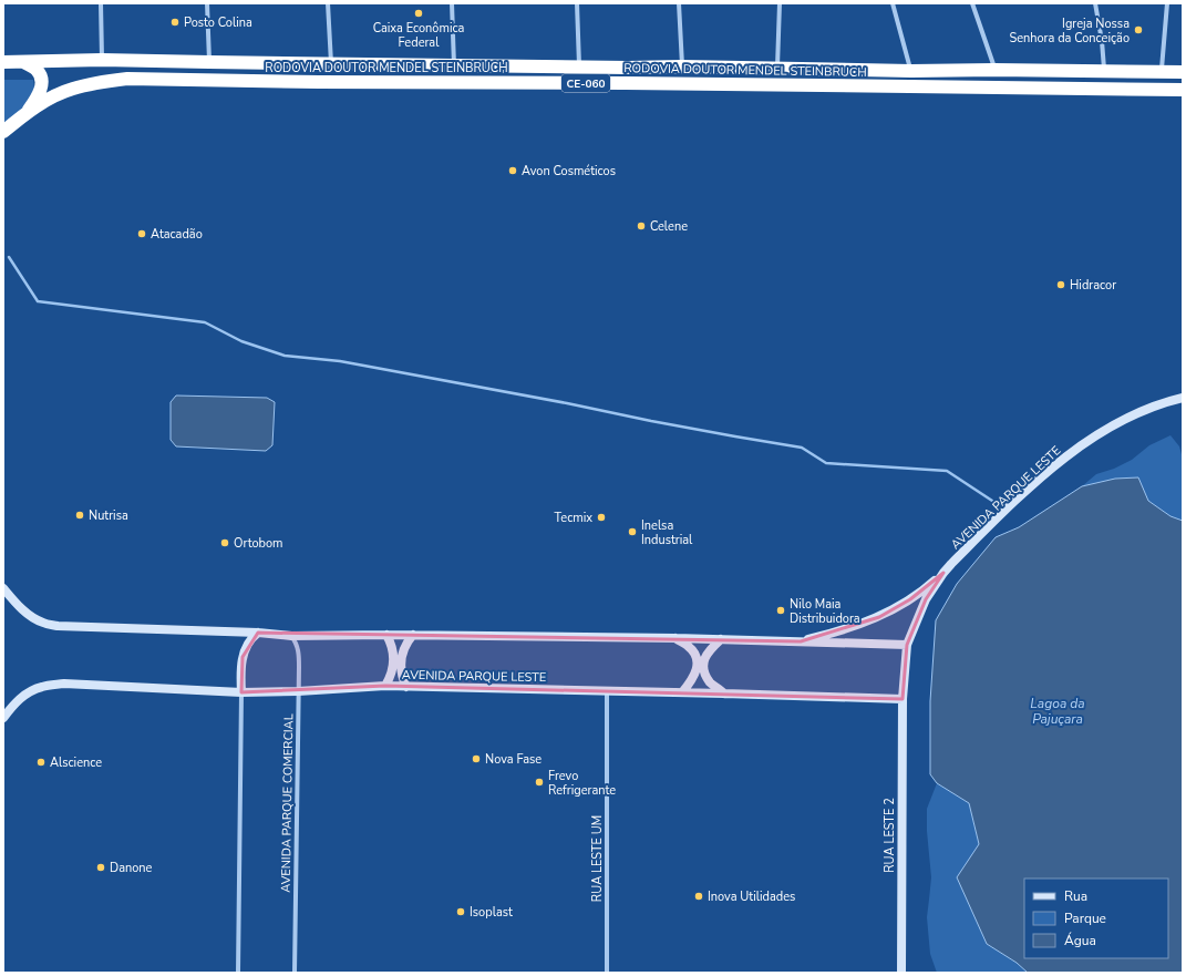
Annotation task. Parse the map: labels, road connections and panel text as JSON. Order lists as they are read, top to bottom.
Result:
{
  "streets": {
    "highway": ["RODOVIA DOUTOR MENDEL STEINBRUCH", "CE-060"],
    "street": [
      "AVENIDA PARQUE LESTE",
      "AVENIDA PARQUE COMERCIAL",
      "RUA LESTE 2",
      "RUA LESTE UM"
    ]
  },
  "crossings": [
    ["AVENIDA PARQUE LESTE", "AVENIDA PARQUE COMERCIAL"],
    ["AVENIDA PARQUE LESTE", "RUA LESTE 2"],
    ["AVENIDA PARQUE LESTE", "RUA LESTE UM"]
  ],
  "water": ["Lagoa da Pajuçara"],
  "places": [
    "Caixa Econômica Federal",
    "Posto Colina",
    "Igreja Nossa Senhora da Conceição",
    "Avon Cosméticos",
    "Celene",
    "Atacadão",
    "Hidracor",
    "Nutrisa",
    "Tecmix",
    "Inelsa Industrial",
    "Ortobom",
    "Nilo Maia Distribuidora",
    "Nova Fase",
    "Alscience",
    "Frevo Refrigerante",
    "Danone",
    "Inova Utilidades",
    "Isoplast"
  ],
  "legend": ["Rua", "Parque", "Água"]
}
